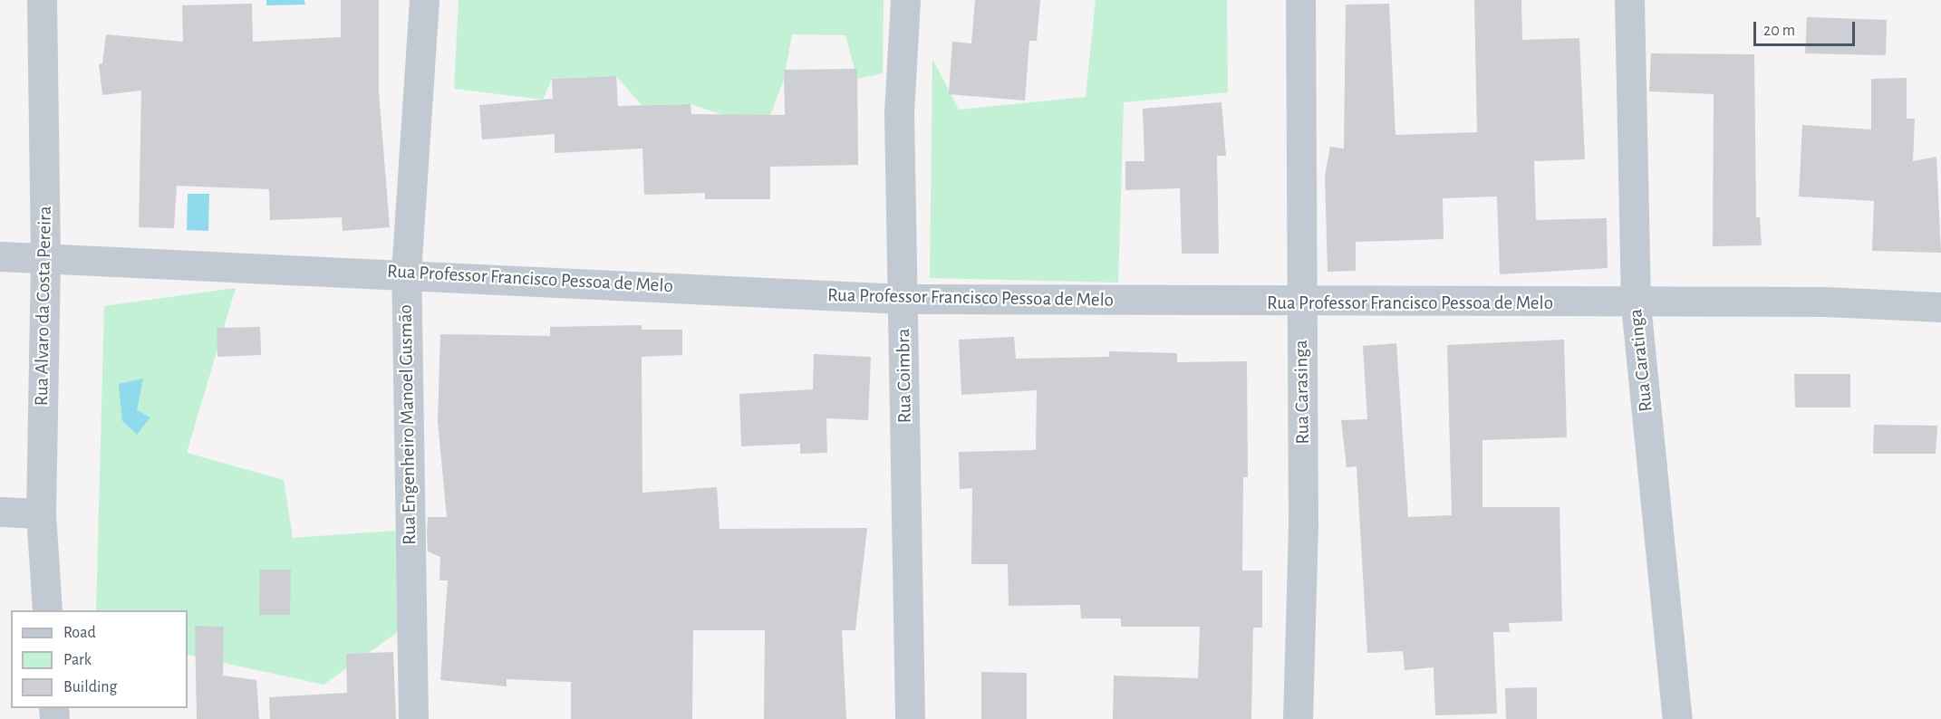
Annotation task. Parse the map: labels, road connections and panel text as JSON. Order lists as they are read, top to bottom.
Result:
{
  "streets": {
    "street": [
      "Rua Professor Francisco Pessoa de Melo",
      "Rua Alvaro da Costa Pereira",
      "Rua Caratinga",
      "Rua Coimbra",
      "Rua Carasinga",
      "Rua Engenheiro Manoel Gusmão"
    ]
  },
  "crossings": [
    ["Rua Professor Francisco Pessoa de Melo", "Rua Alvaro da Costa Pereira"],
    ["Rua Professor Francisco Pessoa de Melo", "Rua Caratinga"],
    ["Rua Professor Francisco Pessoa de Melo", "Rua Coimbra"],
    ["Rua Professor Francisco Pessoa de Melo", "Rua Carasinga"],
    ["Rua Professor Francisco Pessoa de Melo", "Rua Engenheiro Manoel Gusmão"]
  ],
  "legend": ["Road", "Park", "Building"],
  "scale_bar": "20 m"
}
